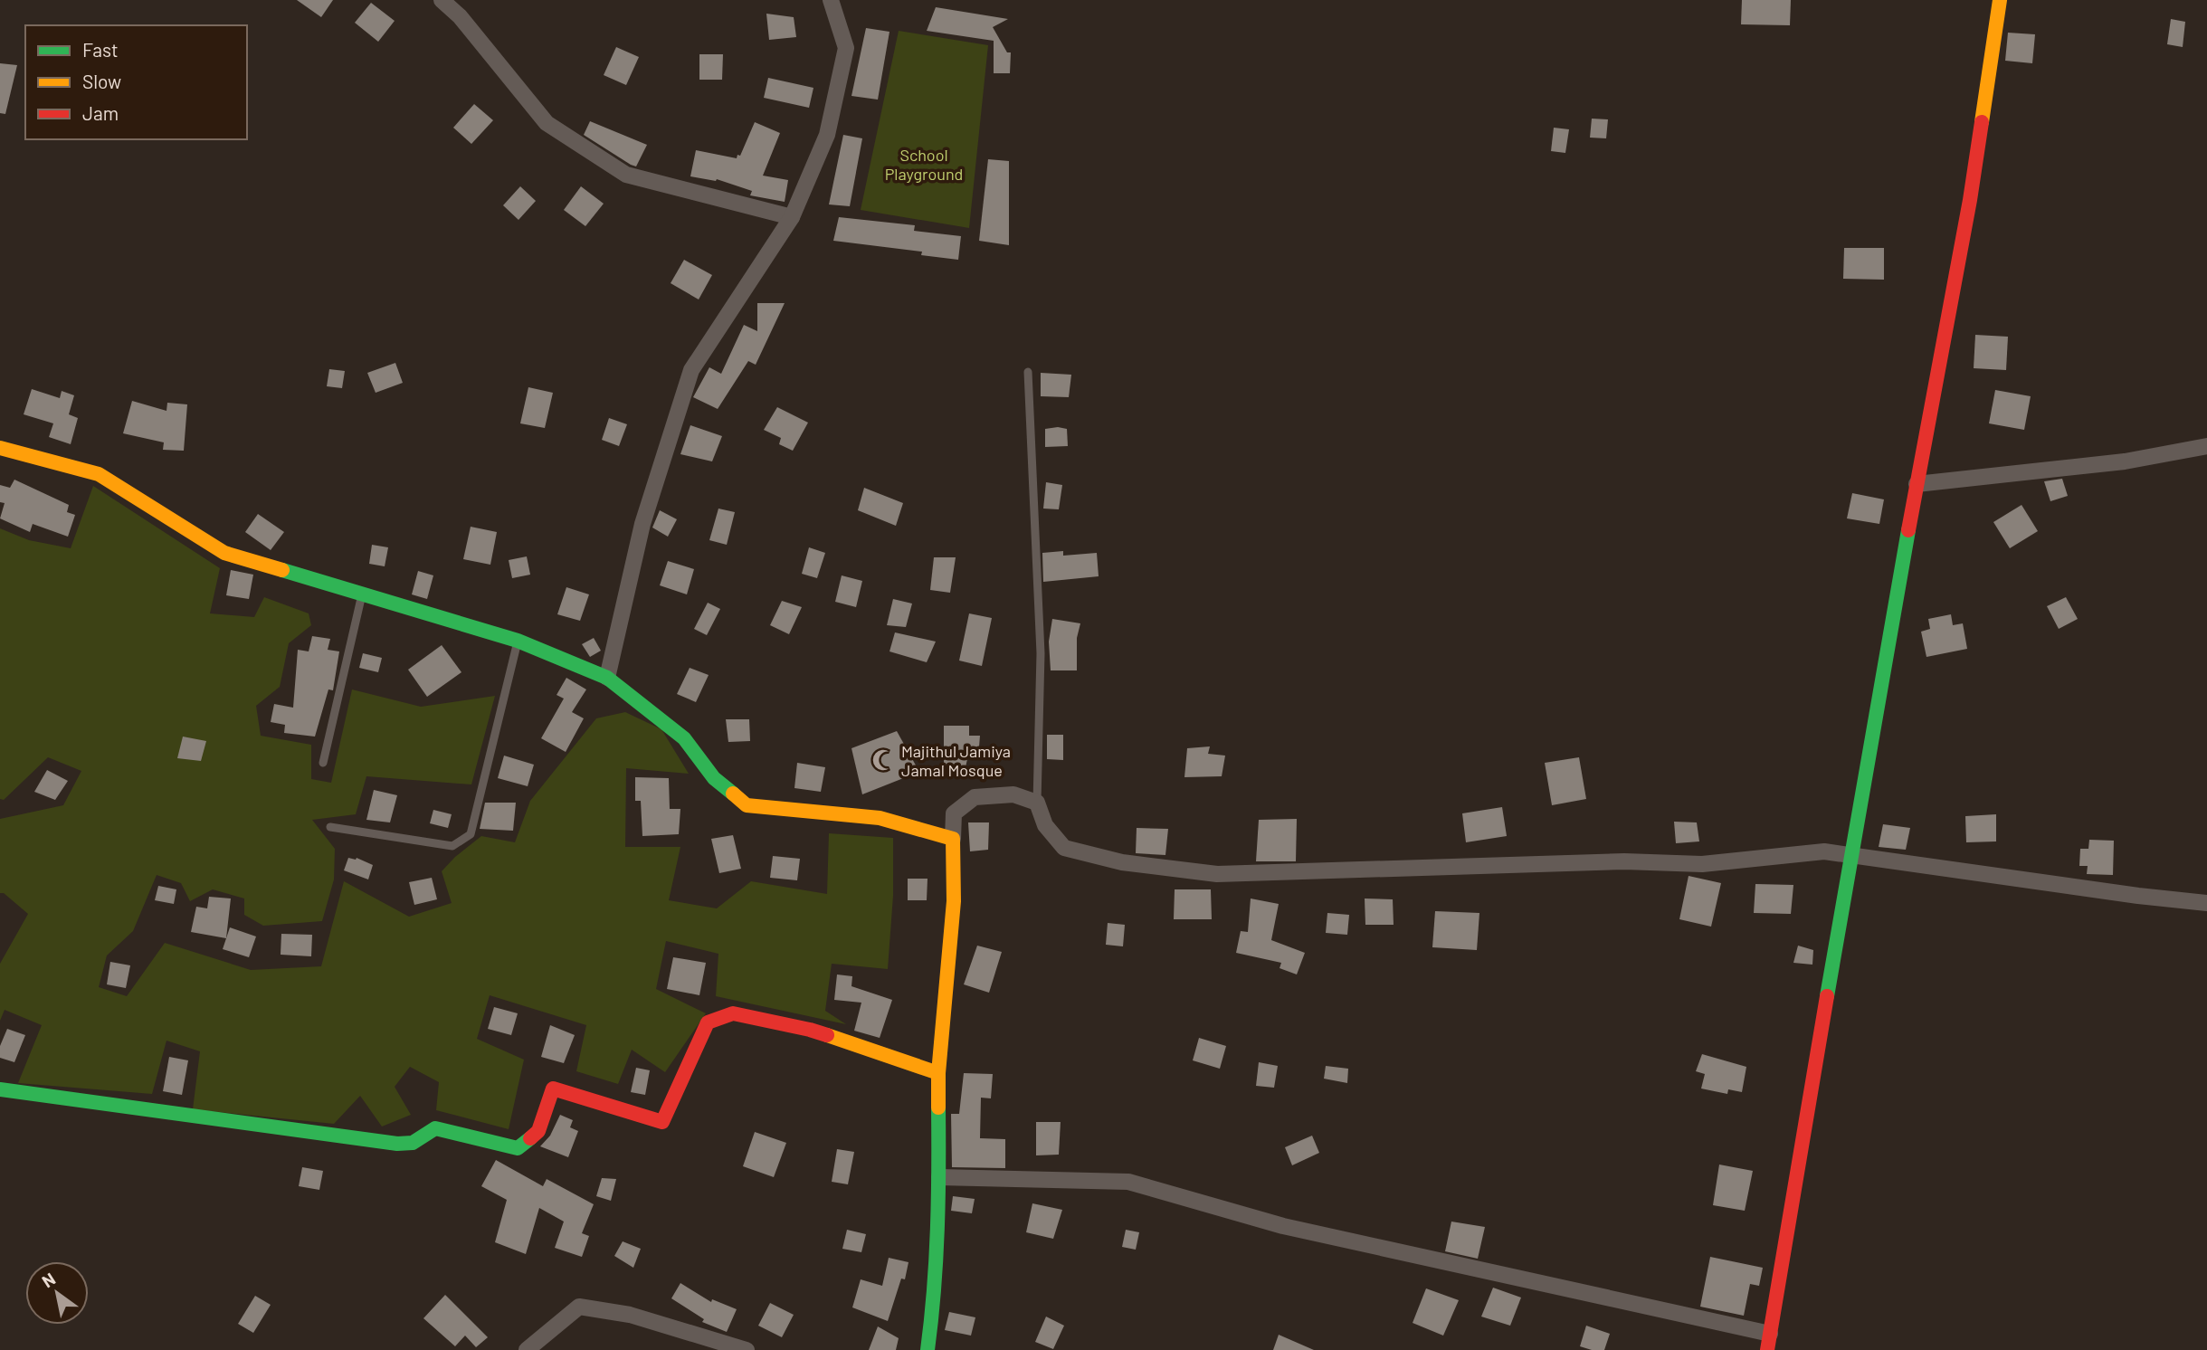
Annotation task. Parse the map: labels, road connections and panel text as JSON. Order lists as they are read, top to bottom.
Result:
{
  "parks": ["School Playground"],
  "places": {
    "mosque": ["Majithul Jamiya Jamal Mosque"]
  },
  "legend": ["Fast", "Slow", "Jam"],
  "north": "top left"
}
